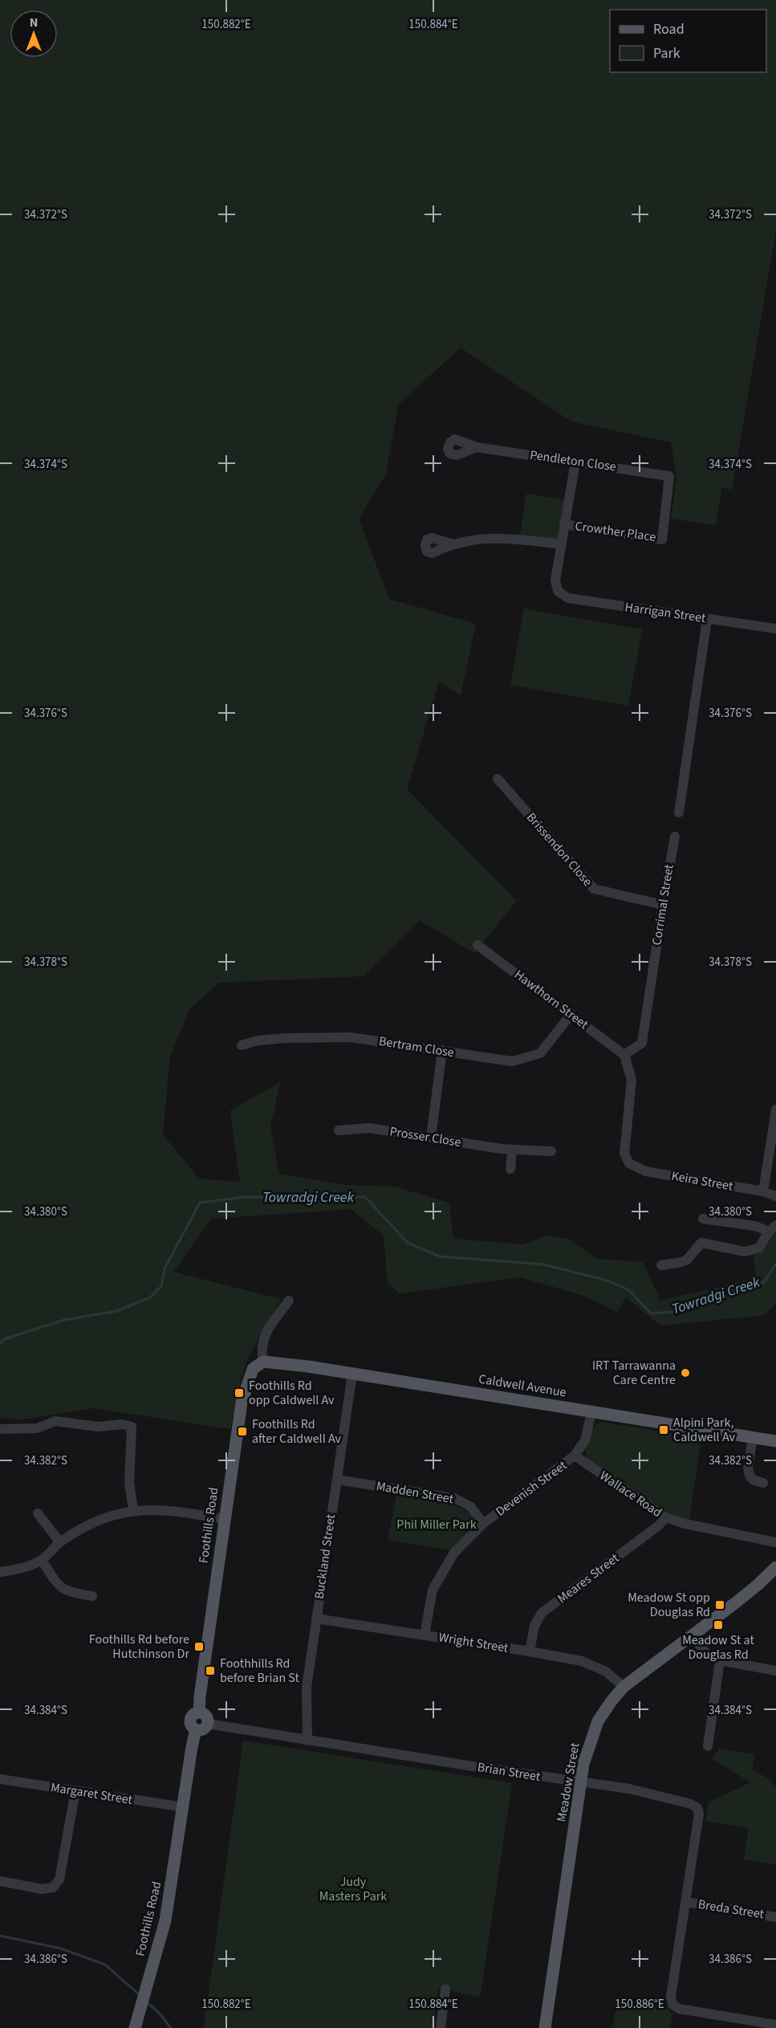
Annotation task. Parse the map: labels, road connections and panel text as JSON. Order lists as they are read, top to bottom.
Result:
{
  "streets": {
    "main road": ["Caldwell Avenue", "Foothills Road", "Meadow Street"],
    "street": [
      "Pendleton Close",
      "Crowther Place",
      "Harrigan Street",
      "Brissendon Close",
      "Corrimal Street",
      "Hawthorn Street",
      "Bertram Close",
      "Prosser Close",
      "Keira Street",
      "Devenish Street",
      "Madden Street",
      "Wallace Road",
      "Buckland Street",
      "Meares Street",
      "Wright Street",
      "Brian Street",
      "Margaret Street",
      "Breda Street"
    ]
  },
  "crossings": [
    ["Pendleton Close", "Crowther Place"],
    ["Brissendon Close", "Corrimal Street"],
    ["Corrimal Street", "Hawthorn Street"],
    ["Corrimal Street", "Keira Street"],
    ["Hawthorn Street", "Bertram Close"],
    ["Hawthorn Street", "Keira Street"],
    ["Caldwell Avenue", "Devenish Street"],
    ["Caldwell Avenue", "Foothills Road"],
    ["Caldwell Avenue", "Buckland Street"],
    ["Devenish Street", "Madden Street"],
    ["Devenish Street", "Wallace Road"],
    ["Devenish Street", "Wright Street"],
    ["Madden Street", "Buckland Street"],
    ["Wallace Road", "Meares Street"],
    ["Foothills Road", "Brian Street"],
    ["Foothills Road", "Margaret Street"],
    ["Buckland Street", "Wright Street"],
    ["Buckland Street", "Brian Street"],
    ["Meares Street", "Wright Street"],
    ["Wright Street", "Meadow Street"],
    ["Brian Street", "Meadow Street"],
    ["Brian Street", "Breda Street"]
  ],
  "water": ["Towradgi Creek"],
  "parks": ["Phil Miller Park", "Judy Masters Park"],
  "places": {
    "other": ["IRT Tarrawanna Care Centre"],
    "transit": [
      "Foothills Rd opp Caldwell Av",
      "Alpini Park, Caldwell Av",
      "Foothills Rd after Caldwell Av",
      "Meadow St opp Douglas Rd",
      "Meadow St at Douglas Rd",
      "Foothills Rd before Hutchinson Dr",
      "Foothhills Rd before Brian St"
    ]
  },
  "legend": ["Road", "Park"],
  "north": "top",
  "coordinates": [
    "150.882°E",
    "150.884°E",
    "34.372°S",
    "34.374°S",
    "34.376°S",
    "34.378°S",
    "34.380°S",
    "34.382°S",
    "34.384°S",
    "34.386°S",
    "150.886°E"
  ]
}
